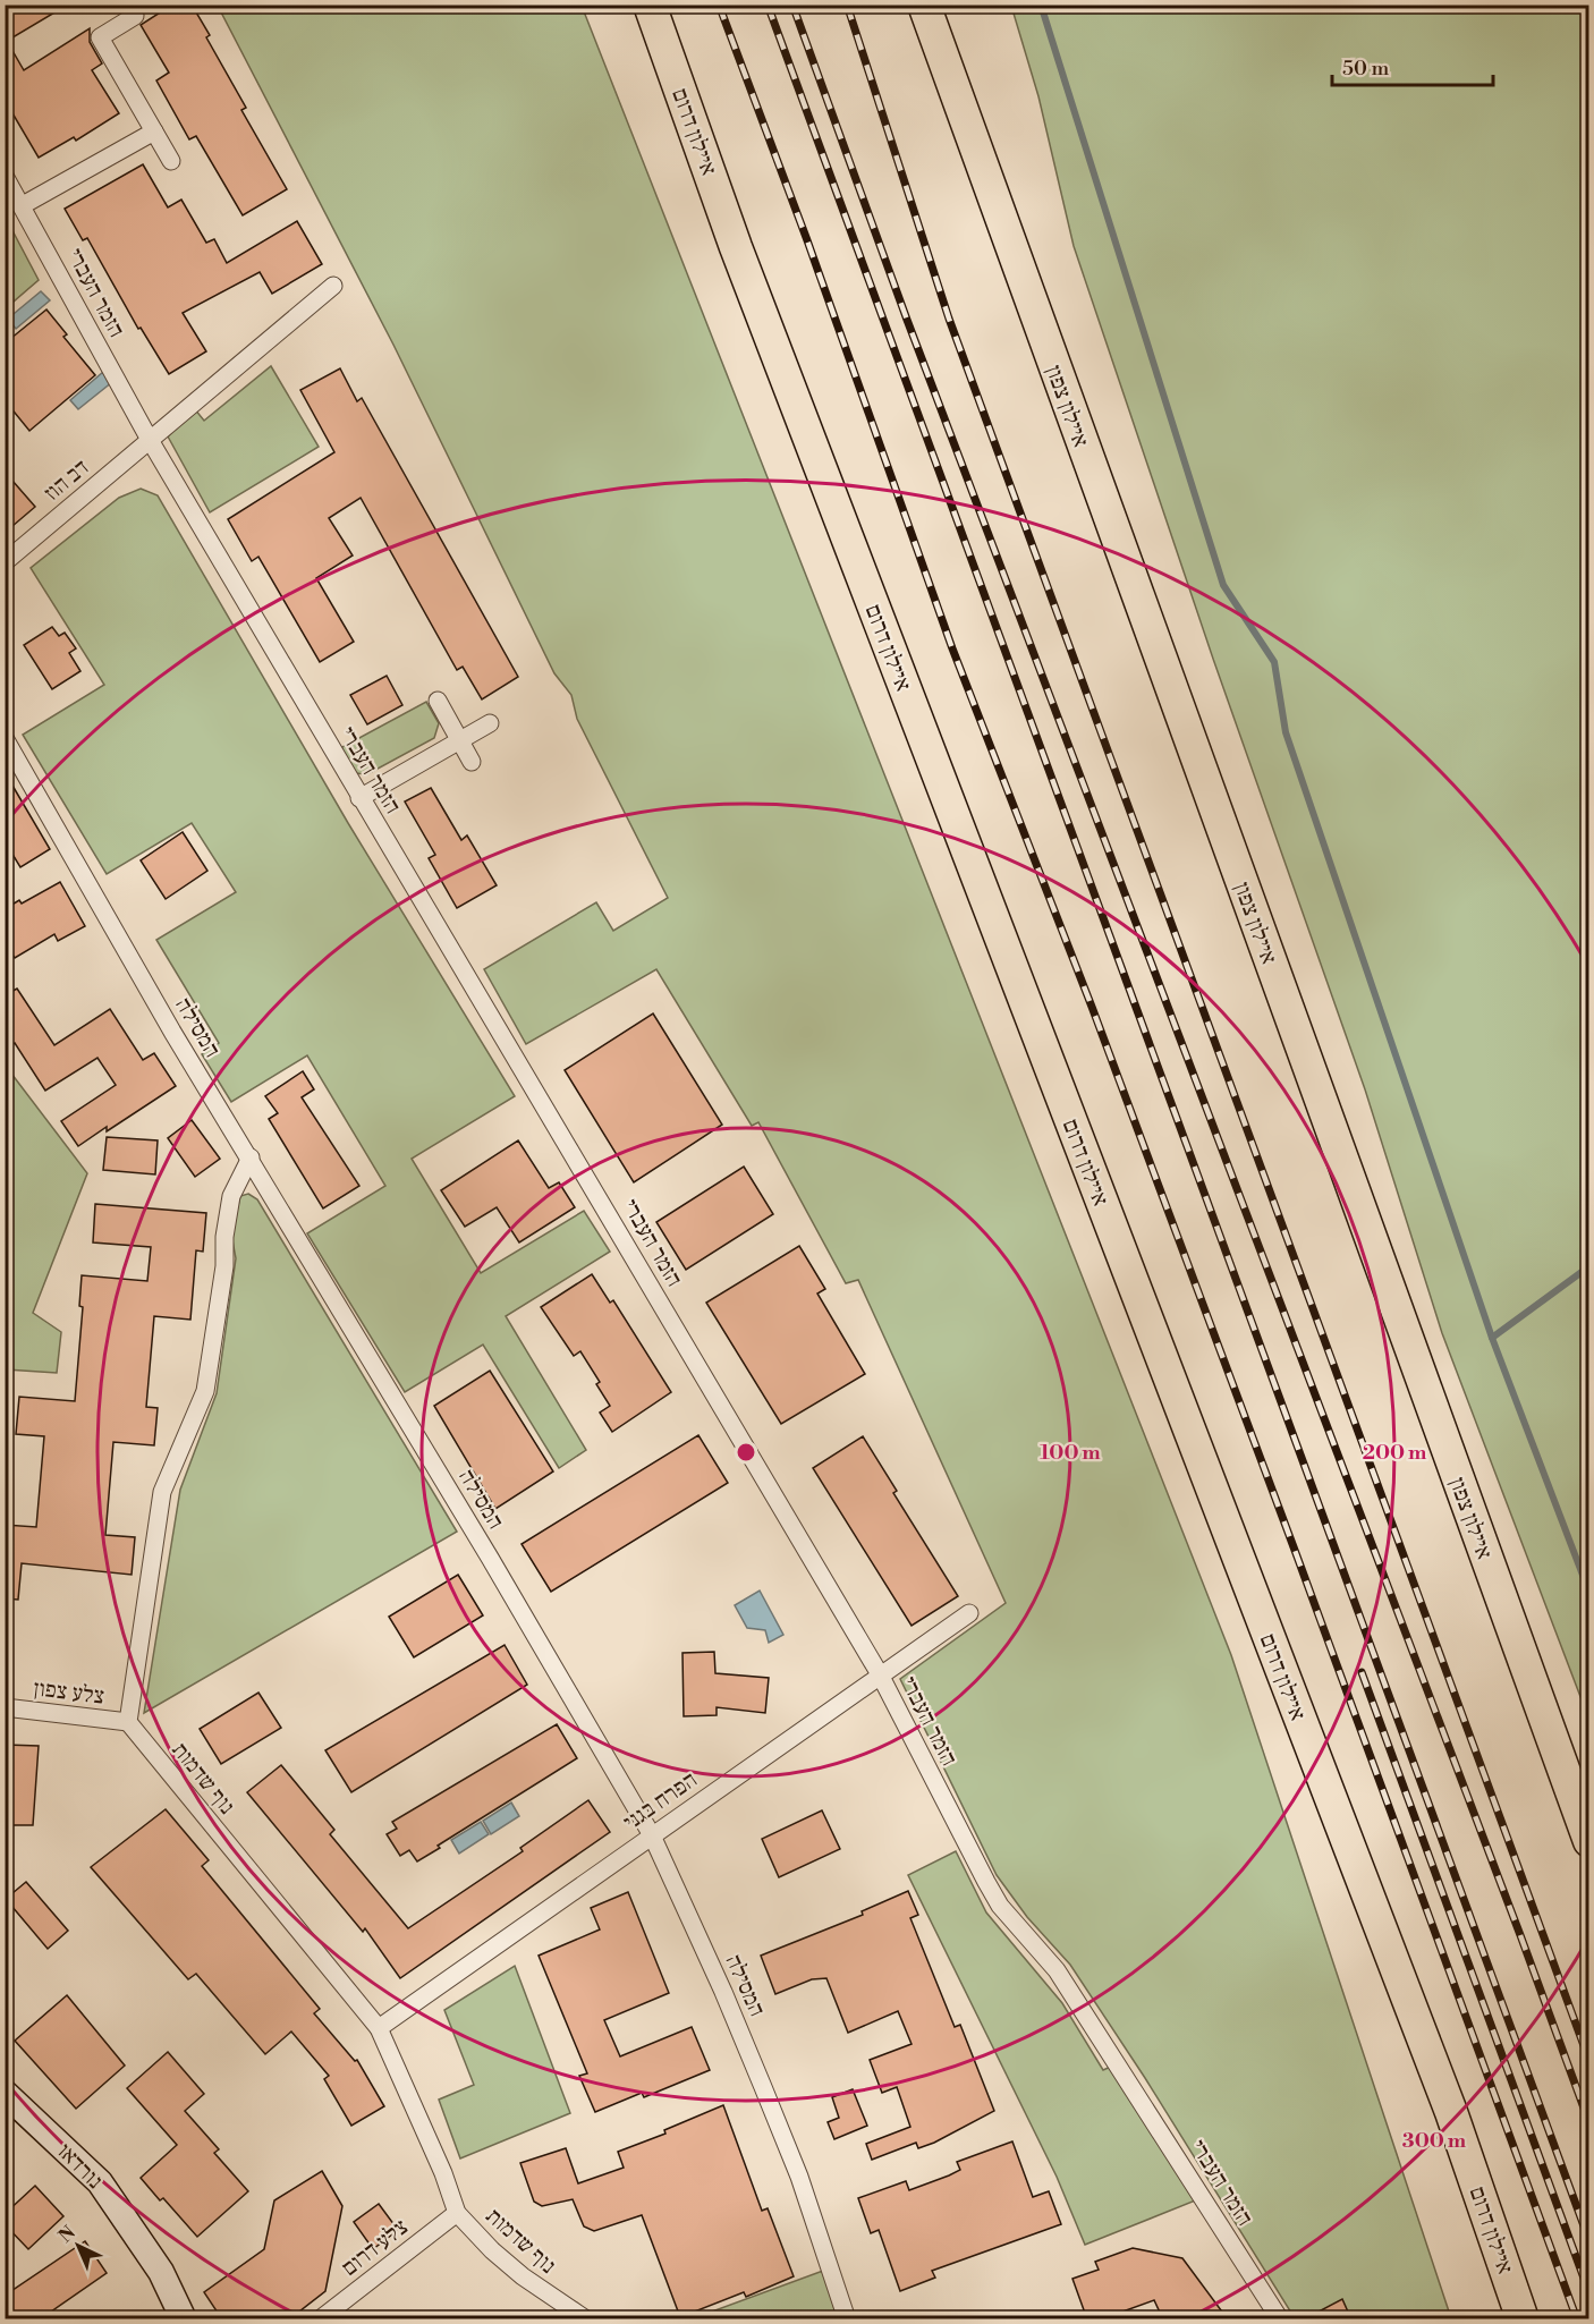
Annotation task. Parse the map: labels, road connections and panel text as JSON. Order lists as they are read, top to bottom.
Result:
{
  "streets": {
    "highway": ["איילון דרום", "איילון צפון"],
    "street": [
      "הזמר העברי",
      "דב הוז",
      "המסילה",
      "צלע צפון",
      "נוף שדמות",
      "הפרח בגני",
      "נורדאו",
      "צלע דרום"
    ]
  },
  "crossings": [
    ["הזמר העברי", "דב הוז"],
    ["הזמר העברי", "הפרח בגני"],
    ["המסילה", "הפרח בגני"],
    ["צלע צפון", "נוף שדמות"],
    ["נוף שדמות", "הפרח בגני"],
    ["נוף שדמות", "צלע דרום"]
  ],
  "scale_bar": "50 m",
  "north": "top left",
  "rings": ["100 m", "200 m", "300 m"]
}
